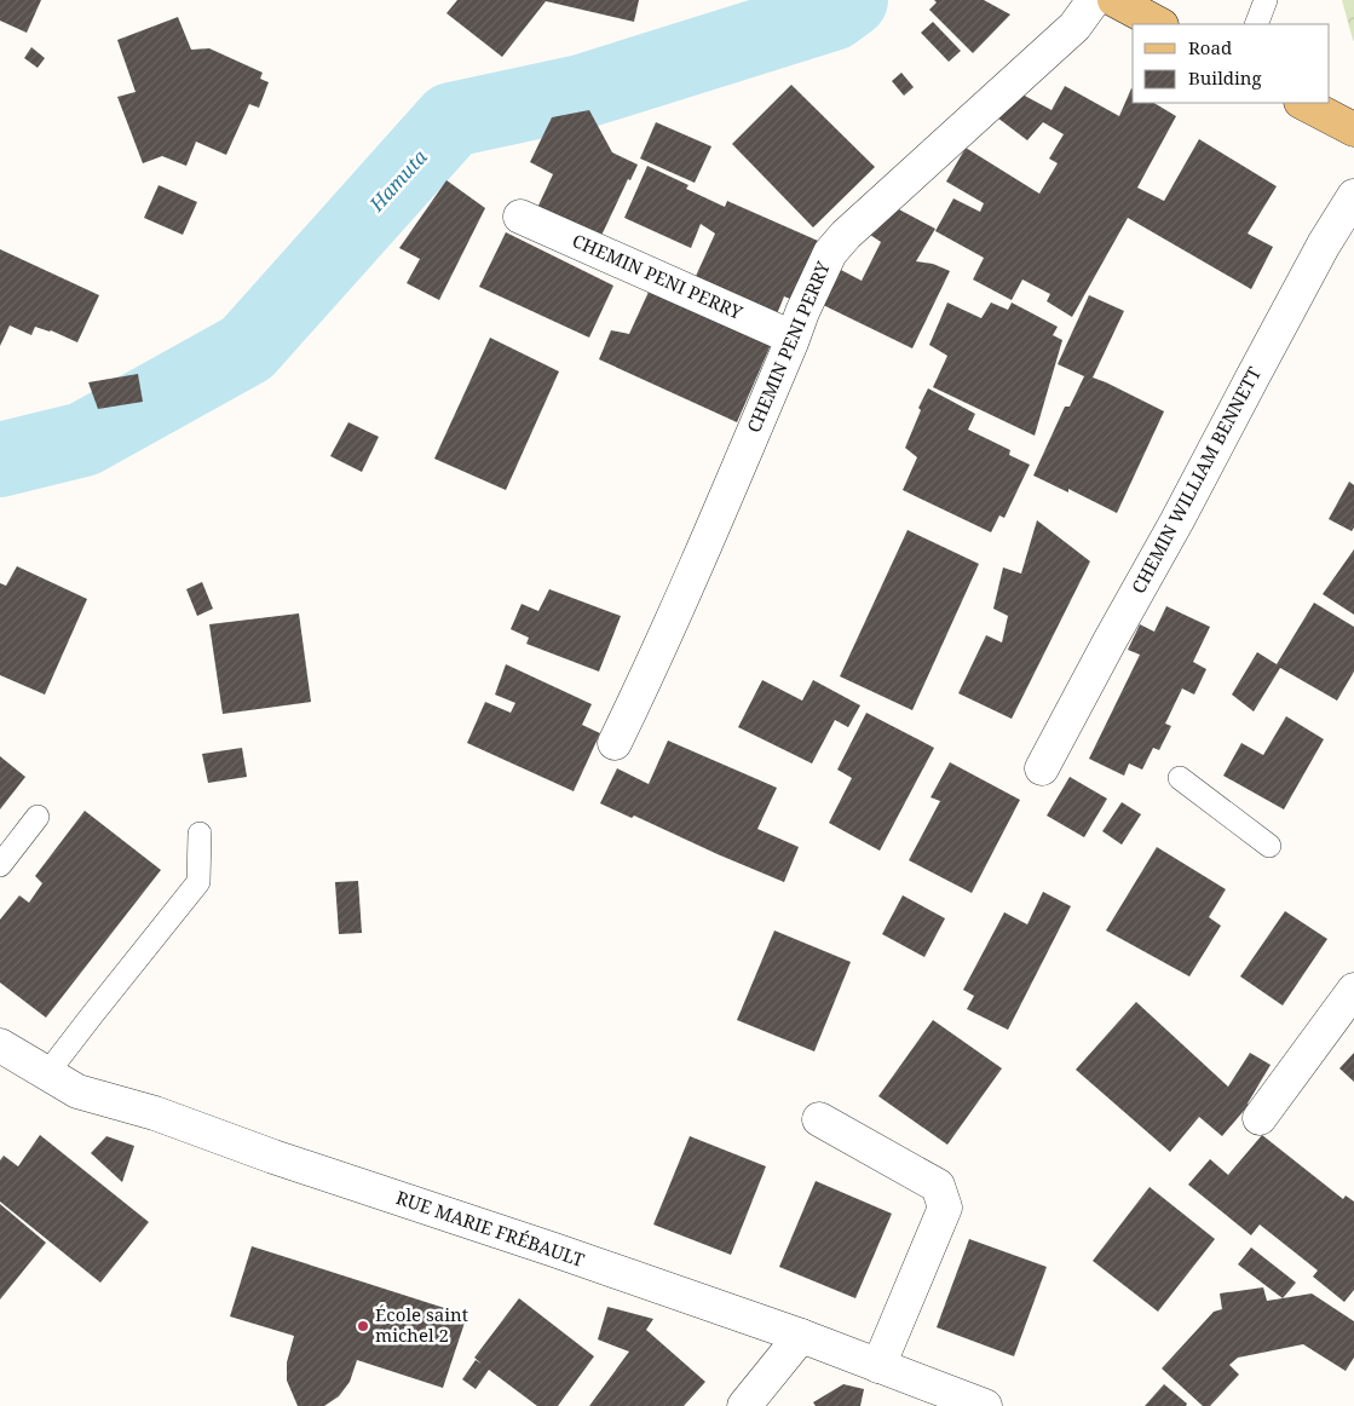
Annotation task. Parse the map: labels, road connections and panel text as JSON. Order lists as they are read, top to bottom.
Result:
{
  "streets": {
    "street": ["CHEMIN PENI PERRY", "CHEMIN WILLIAM BENNETT", "RUE MARIE FRÉBAULT"]
  },
  "water": ["Hamuta"],
  "places": ["École saint michel 2"],
  "legend": ["Road", "Building"]
}
